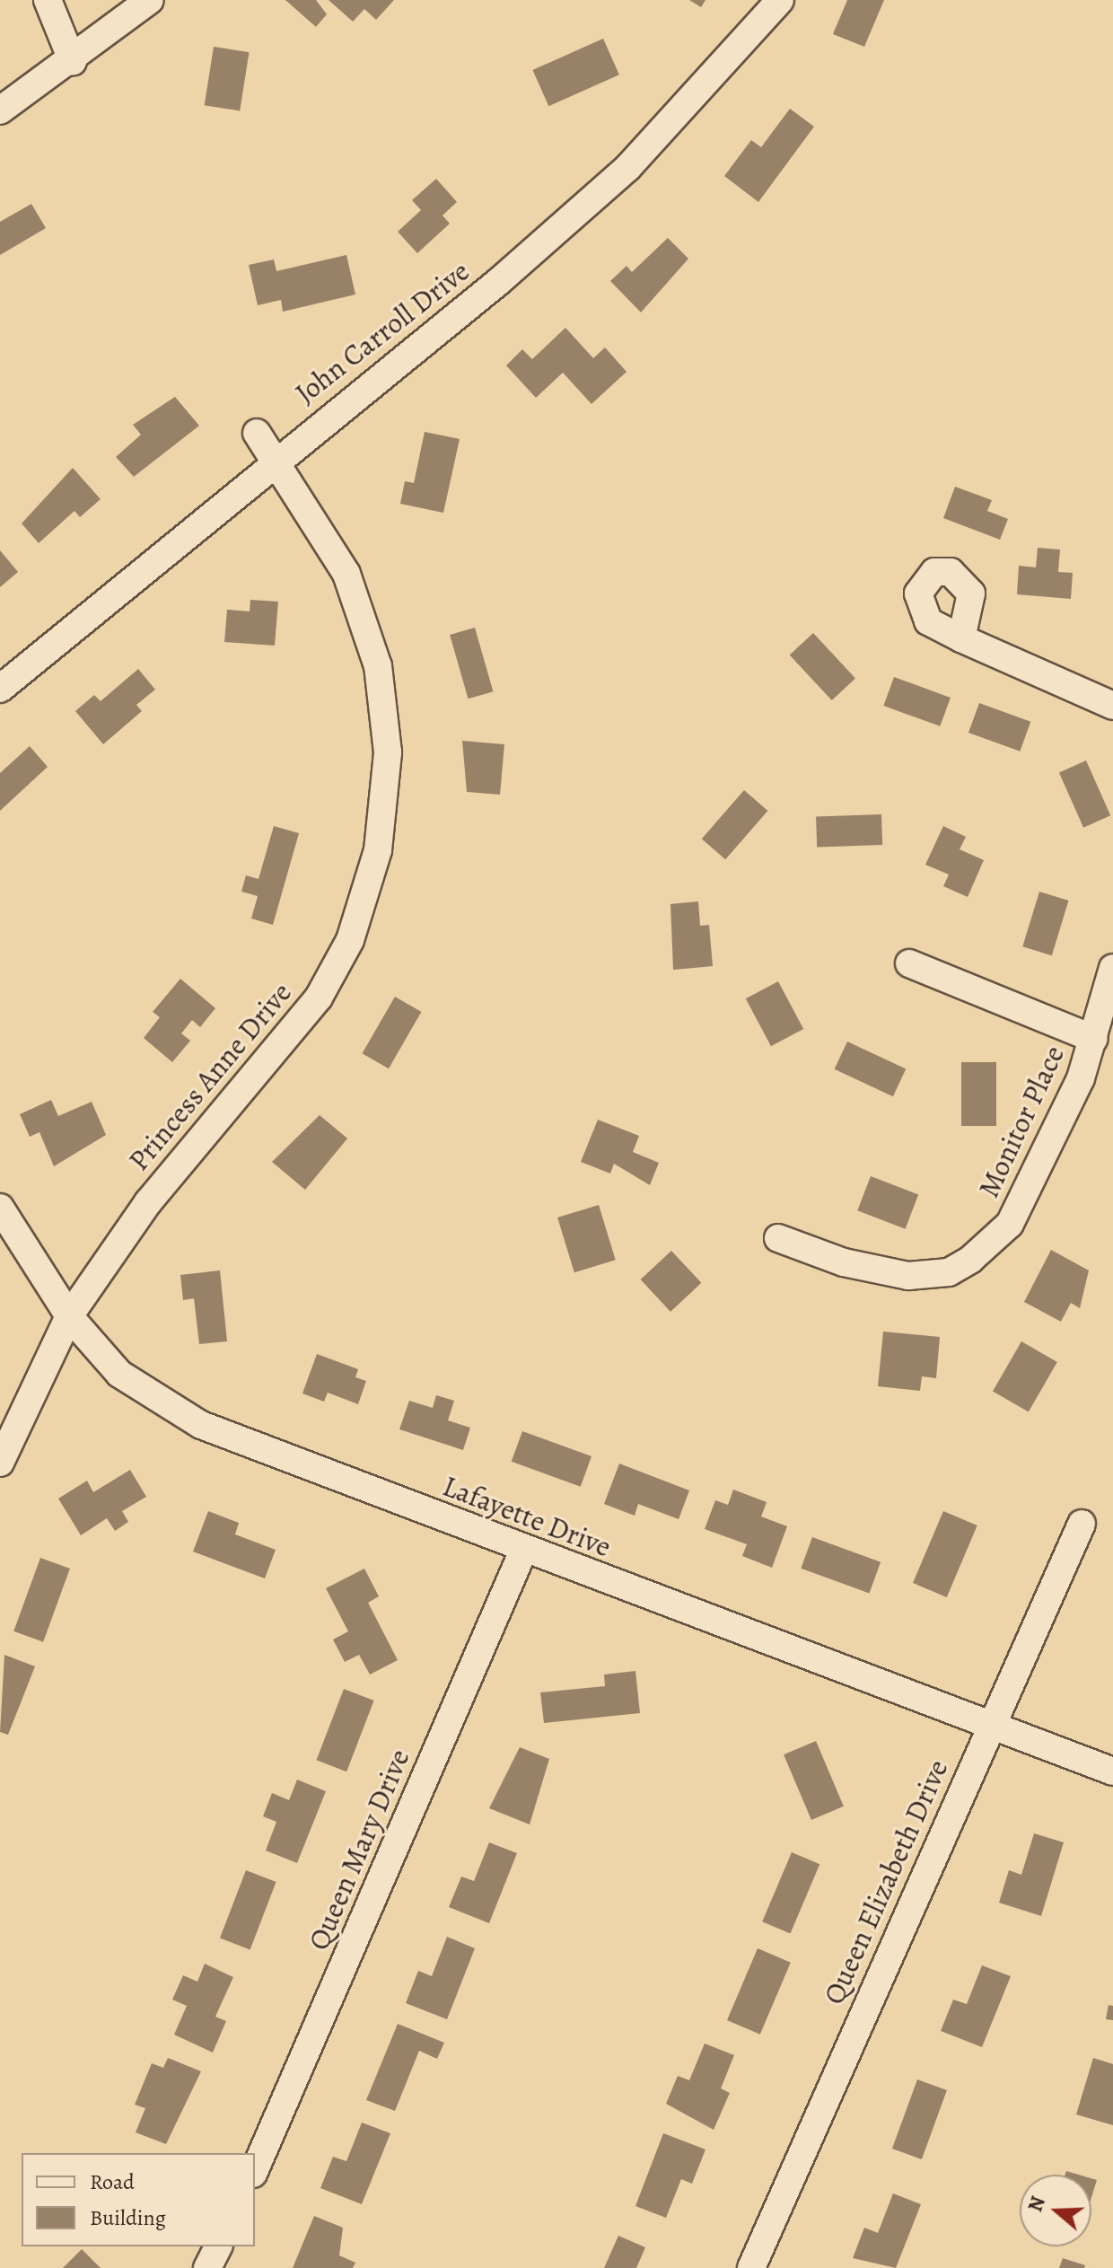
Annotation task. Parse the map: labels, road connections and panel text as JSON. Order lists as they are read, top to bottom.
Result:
{
  "streets": {
    "street": [
      "John Carroll Drive",
      "Princess Anne Drive",
      "Monitor Place",
      "Lafayette Drive",
      "Queen Mary Drive",
      "Queen Elizabeth Drive"
    ]
  },
  "crossings": [
    ["John Carroll Drive", "Princess Anne Drive"],
    ["Princess Anne Drive", "Lafayette Drive"],
    ["Lafayette Drive", "Queen Mary Drive"],
    ["Lafayette Drive", "Queen Elizabeth Drive"]
  ],
  "legend": ["Road", "Building"],
  "north": "left"
}
